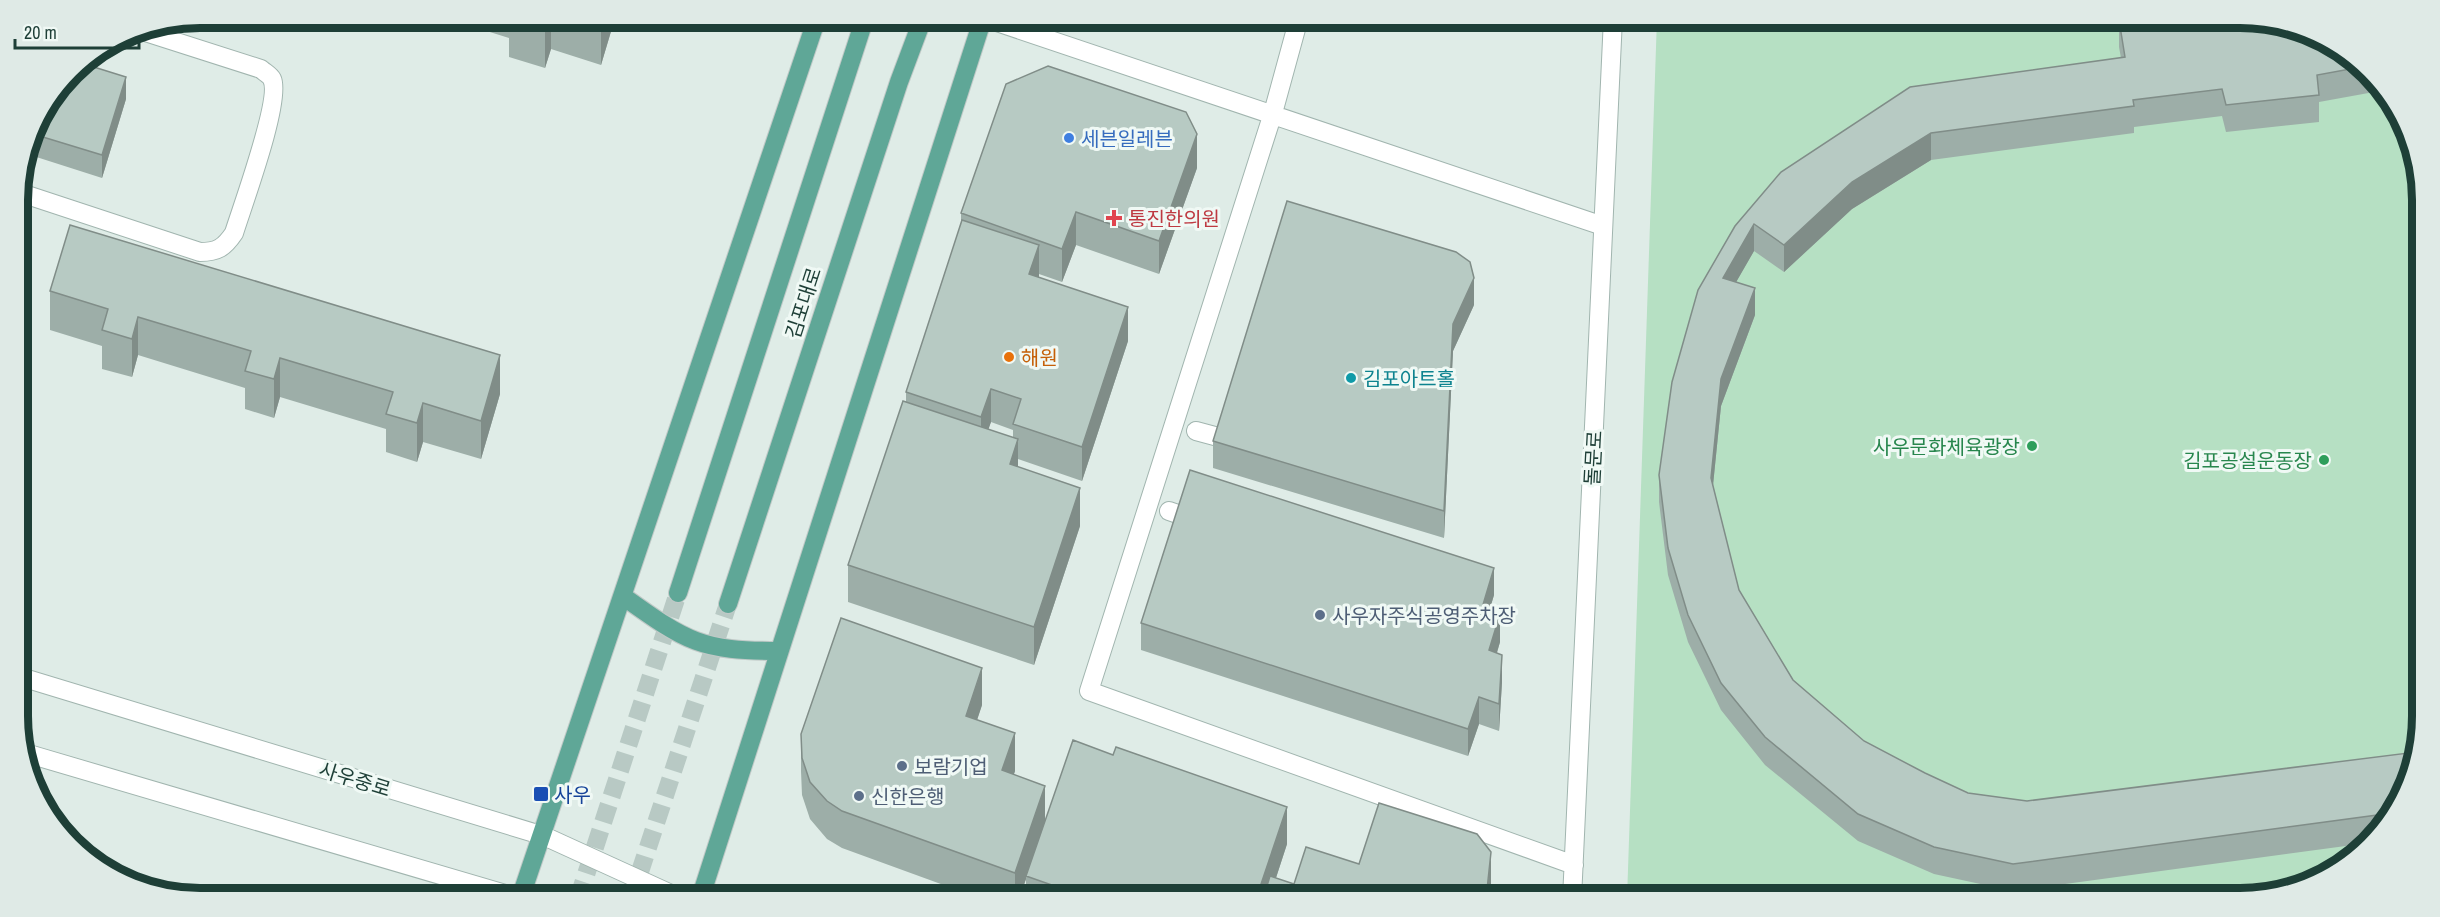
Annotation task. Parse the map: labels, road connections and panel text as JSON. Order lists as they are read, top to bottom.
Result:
{
  "streets": {
    "main road": ["김포대로"],
    "street": ["돌문로", "사우중로"]
  },
  "places": {
    "other": [
      "세븐일레븐",
      "해원",
      "김포아트홀",
      "사우문화체육광장",
      "김포공설운동장",
      "사우자주식공영주차장",
      "보람기업",
      "신한은행"
    ],
    "health": ["통진한의원"],
    "transit": ["사우"]
  },
  "scale_bar": "20 m"
}
